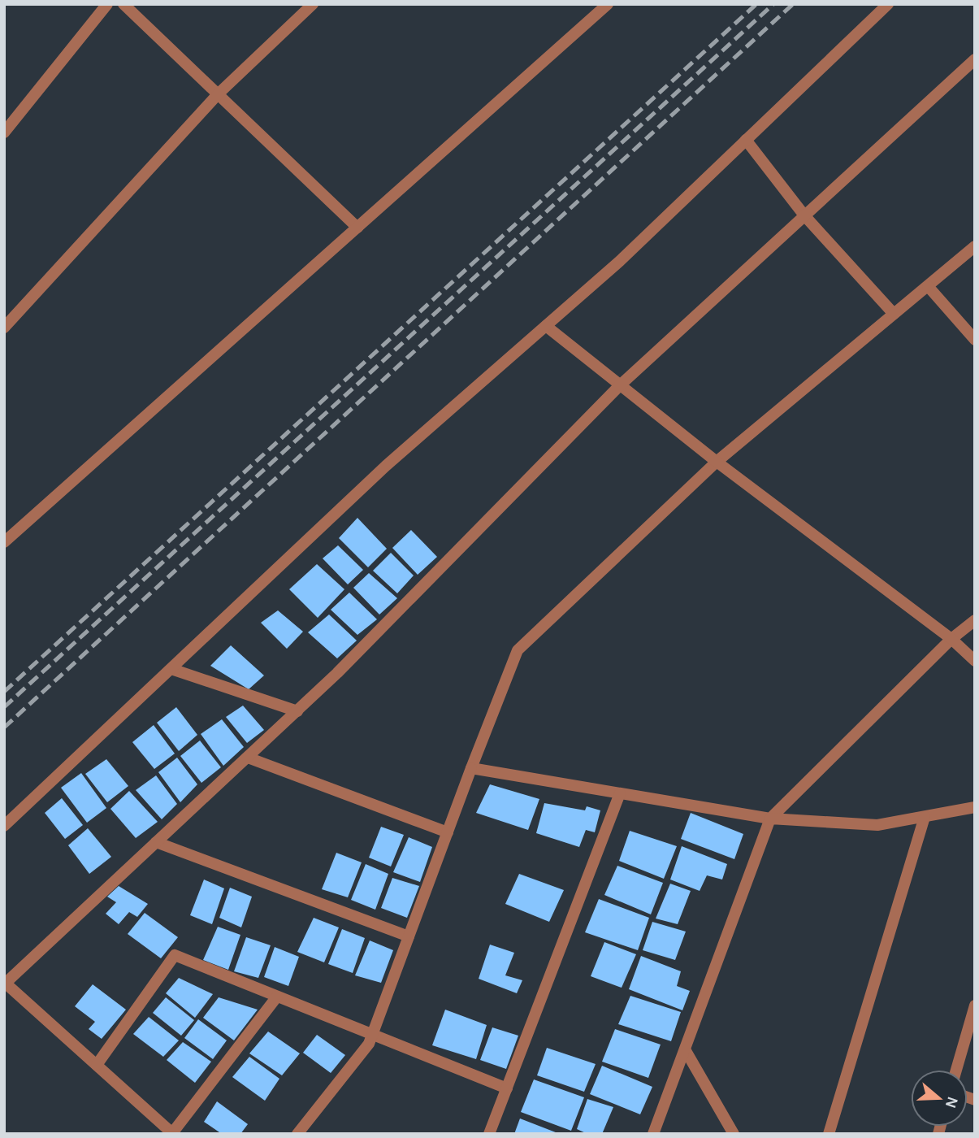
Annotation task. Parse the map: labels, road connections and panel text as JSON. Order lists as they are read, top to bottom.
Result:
{
  "north": "right"
}
